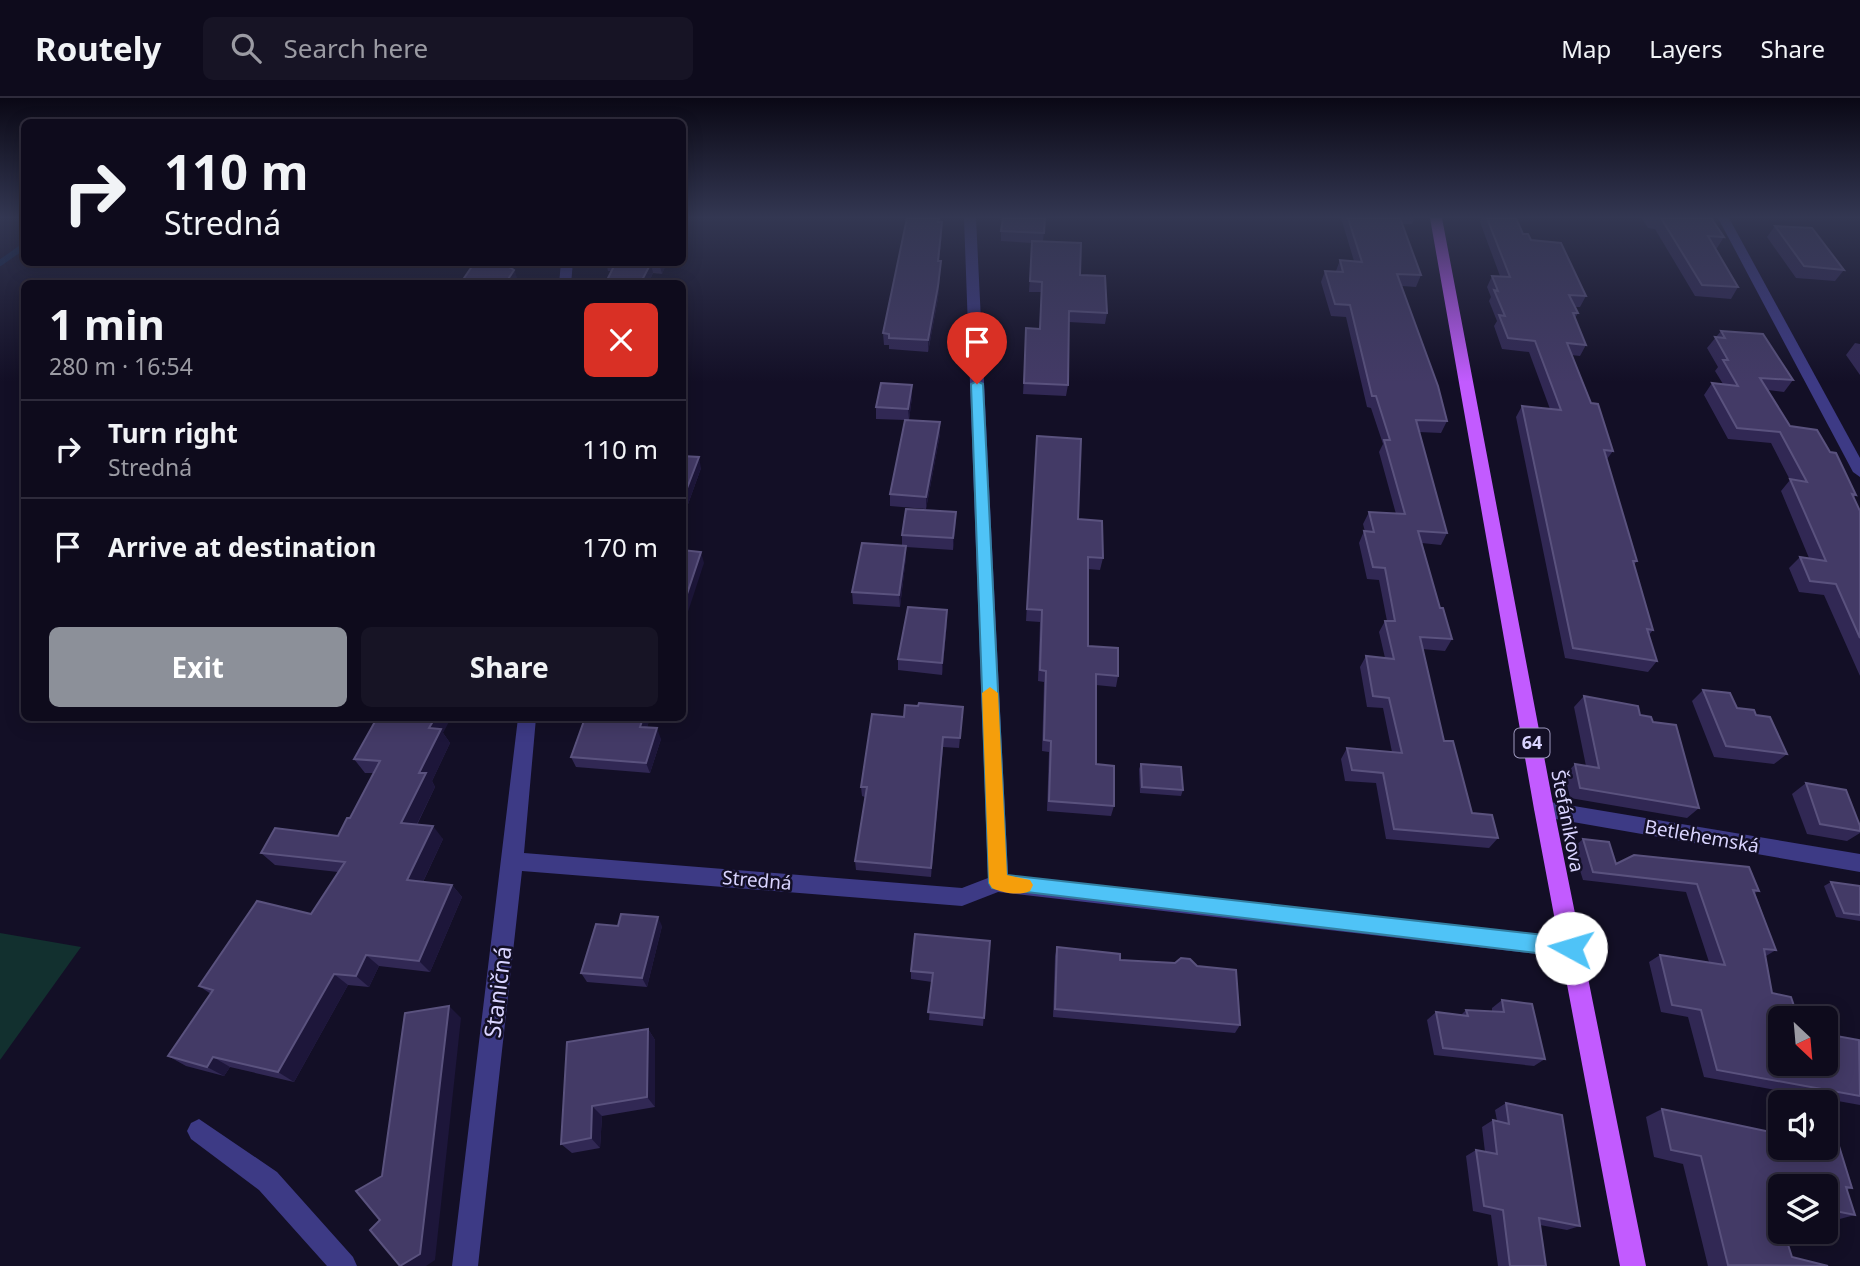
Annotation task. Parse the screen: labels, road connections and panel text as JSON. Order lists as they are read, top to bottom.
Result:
{
  "streets": {
    "main road": ["64", "Štefánikova"],
    "street": ["Betlehemská", "Stredná", "Staničná"]
  },
  "crossings": [
    ["Štefánikova", "Betlehemská"],
    ["Štefánikova", "Stredná"],
    ["Stredná", "Staničná"]
  ],
  "north": "bottom right",
  "page": {
    "header": "Routely",
    "search": "Search here",
    "nav": ["Map", "Layers", "Share"],
    "turn": ["110 m", "Stredná"],
    "heading": ["1 min", "280 m · 16:54"],
    "list": [
      {
        "name": "Turn right",
        "note": "Stredná",
        "value": "110 m"
      },
      {
        "name": "Arrive at destination",
        "value": "170 m"
      }
    ],
    "buttons": ["Exit", "Share"]
  }
}
